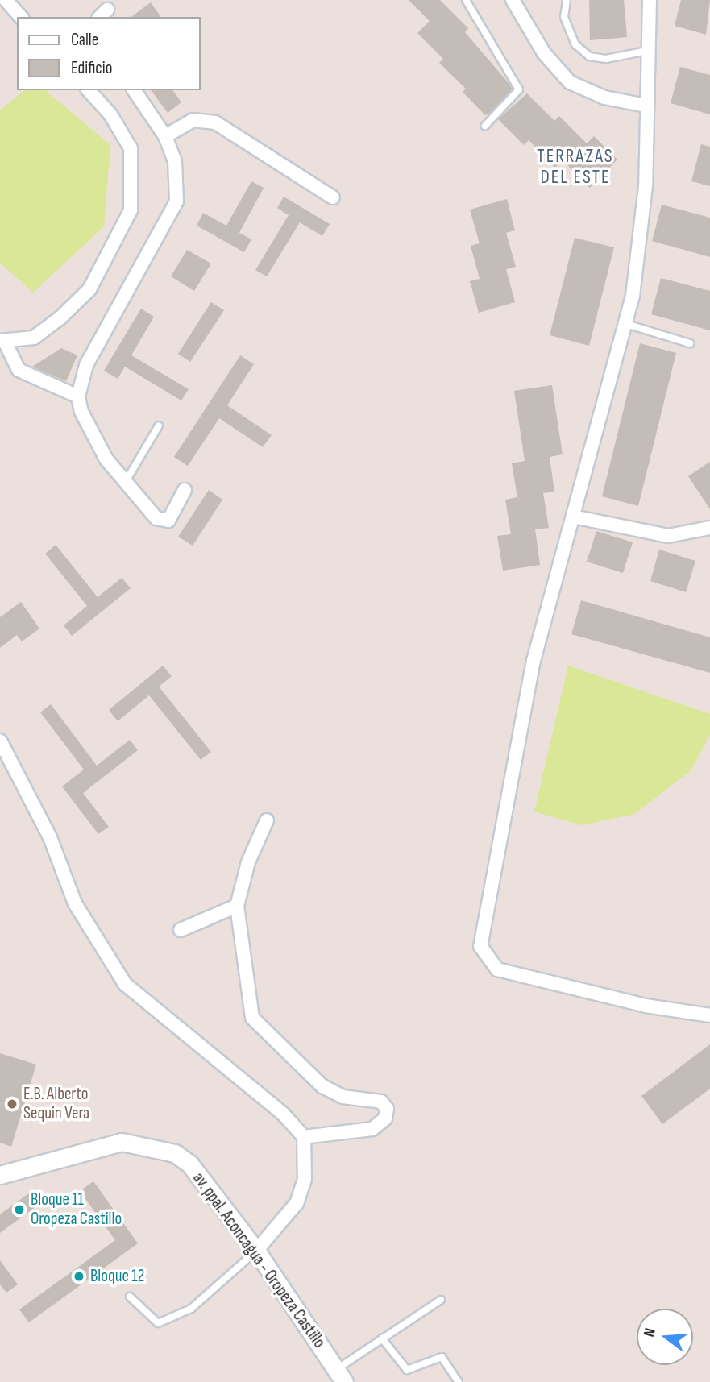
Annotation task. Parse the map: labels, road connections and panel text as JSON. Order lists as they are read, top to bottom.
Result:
{
  "streets": {
    "street": ["av. ppal. Aconcagua - Oropeza Castillo"]
  },
  "districts": ["TERRAZAS DEL ESTE"],
  "places": ["E.B. Alberto Sequin Vera", "Bloque 11 Oropeza Castillo", "Bloque 12"],
  "legend": ["Calle", "Edificio"],
  "north": "left"
}
